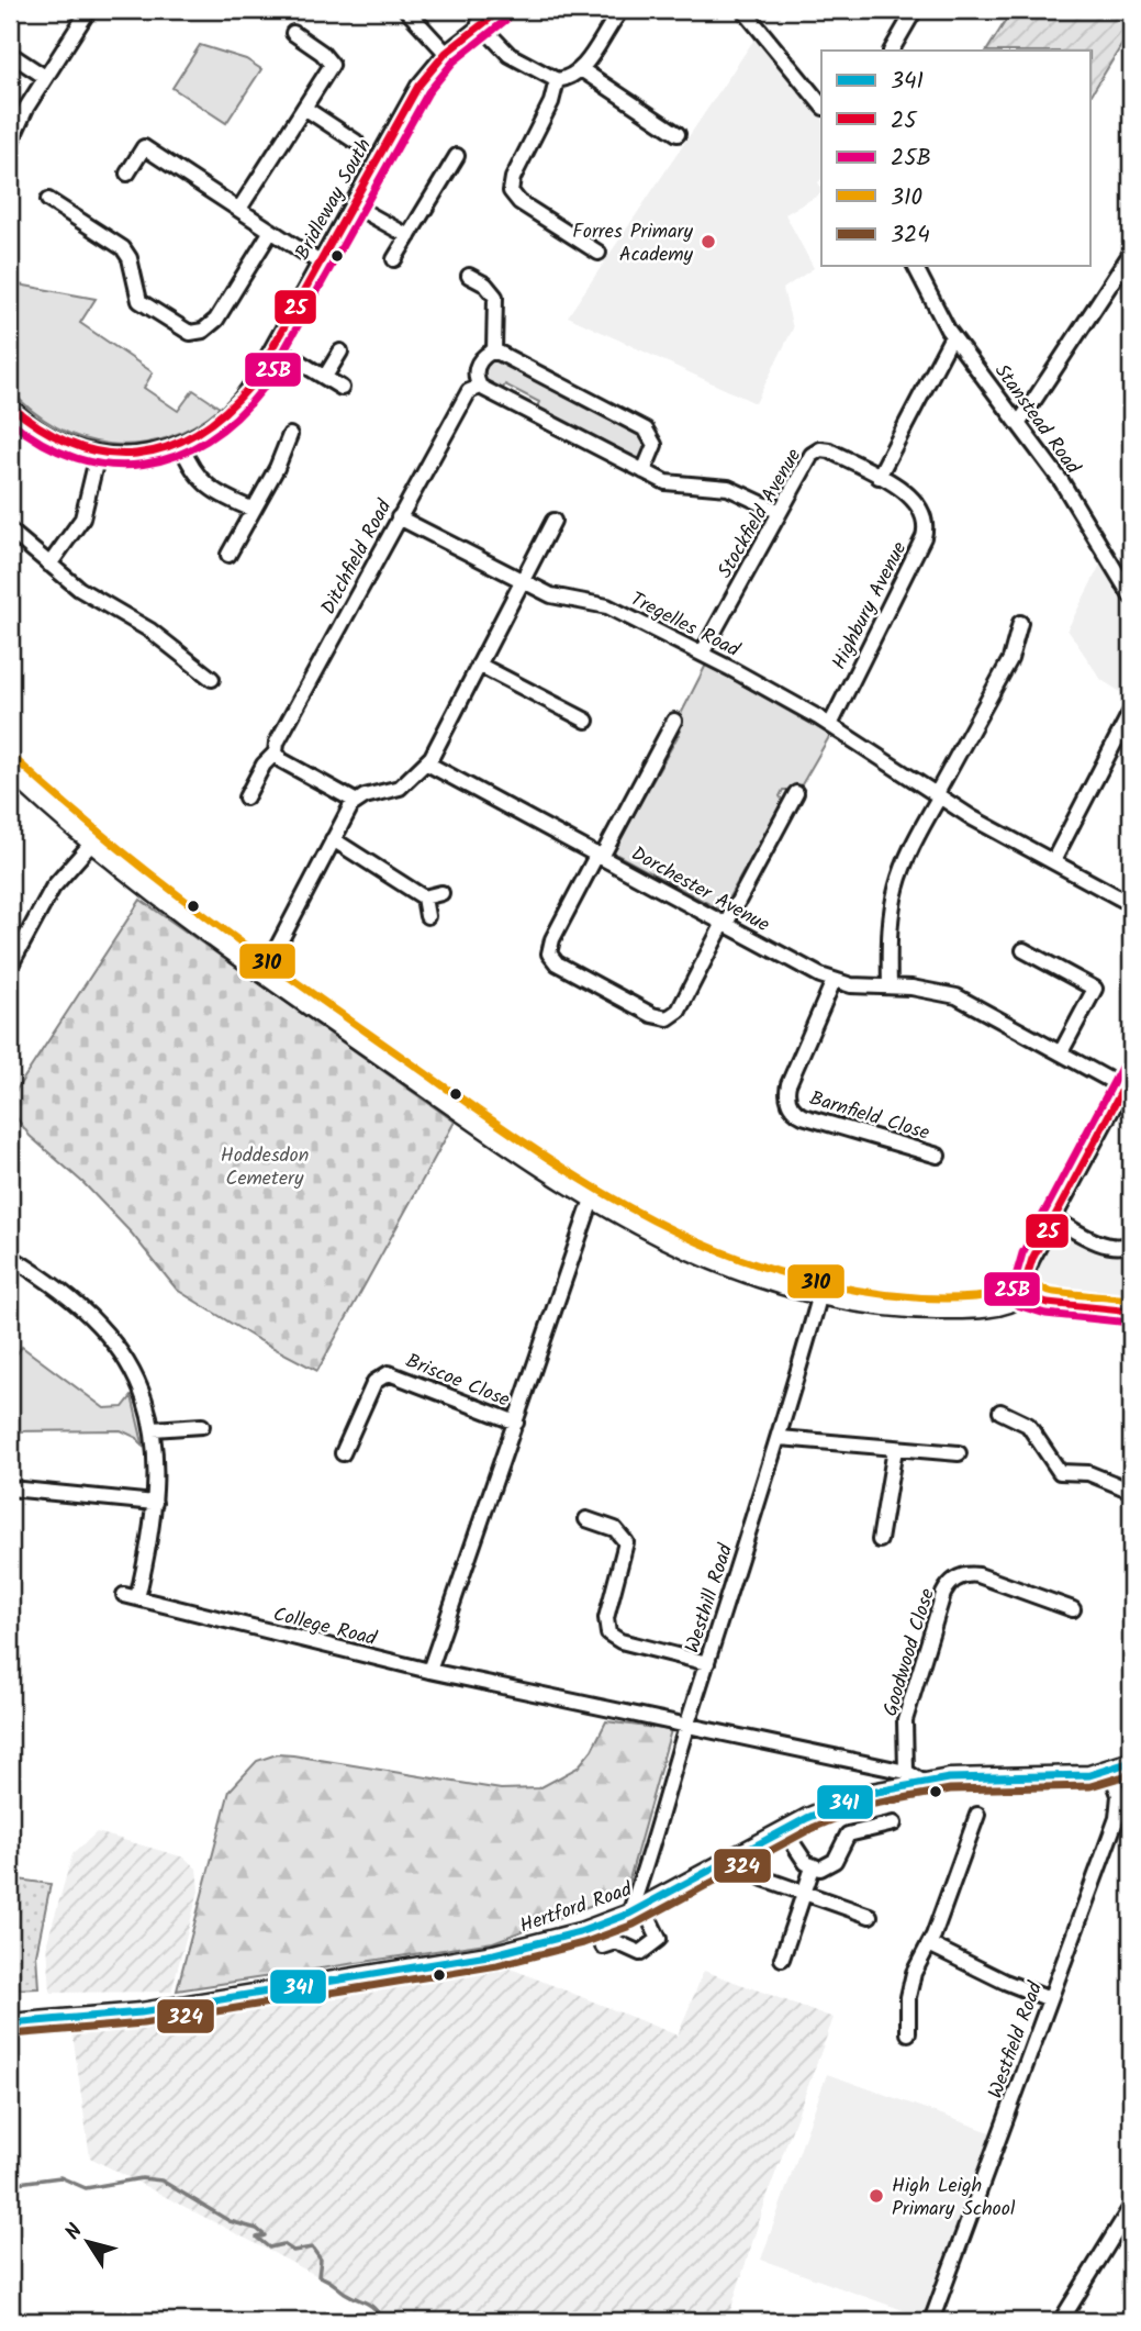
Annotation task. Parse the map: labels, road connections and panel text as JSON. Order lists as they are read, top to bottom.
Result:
{
  "streets": {
    "main road": ["Hertford Road"],
    "street": [
      "Bridleway South",
      "Stanstead Road",
      "Stockfield Avenue",
      "Ditchfield Road",
      "Highbury Avenue",
      "Tregelles Road",
      "Dorchester Avenue",
      "Barnfield Close",
      "Briscoe Close",
      "Westhill Road",
      "College Road",
      "Goodwood Close",
      "Westfield Road"
    ]
  },
  "crossings": [
    ["Stockfield Avenue", "Highbury Avenue"],
    ["Stockfield Avenue", "Tregelles Road"],
    ["Ditchfield Road", "Tregelles Road"],
    ["Highbury Avenue", "Tregelles Road"],
    ["Dorchester Avenue", "Barnfield Close"],
    ["Westhill Road", "College Road"],
    ["Westhill Road", "Hertford Road"],
    ["College Road", "Goodwood Close"],
    ["College Road", "Hertford Road"],
    ["Hertford Road", "Westfield Road"]
  ],
  "parks": ["Hoddesdon Cemetery"],
  "places": ["Forres Primary Academy", "High Leigh Primary School"],
  "lines": [
    "transit line 25",
    "transit line 25B",
    "transit line 310",
    "transit line 341",
    "transit line 324"
  ],
  "legend": [
    "341",
    "25",
    "25B",
    "310",
    "324"
  ],
  "north": "top left"
}
